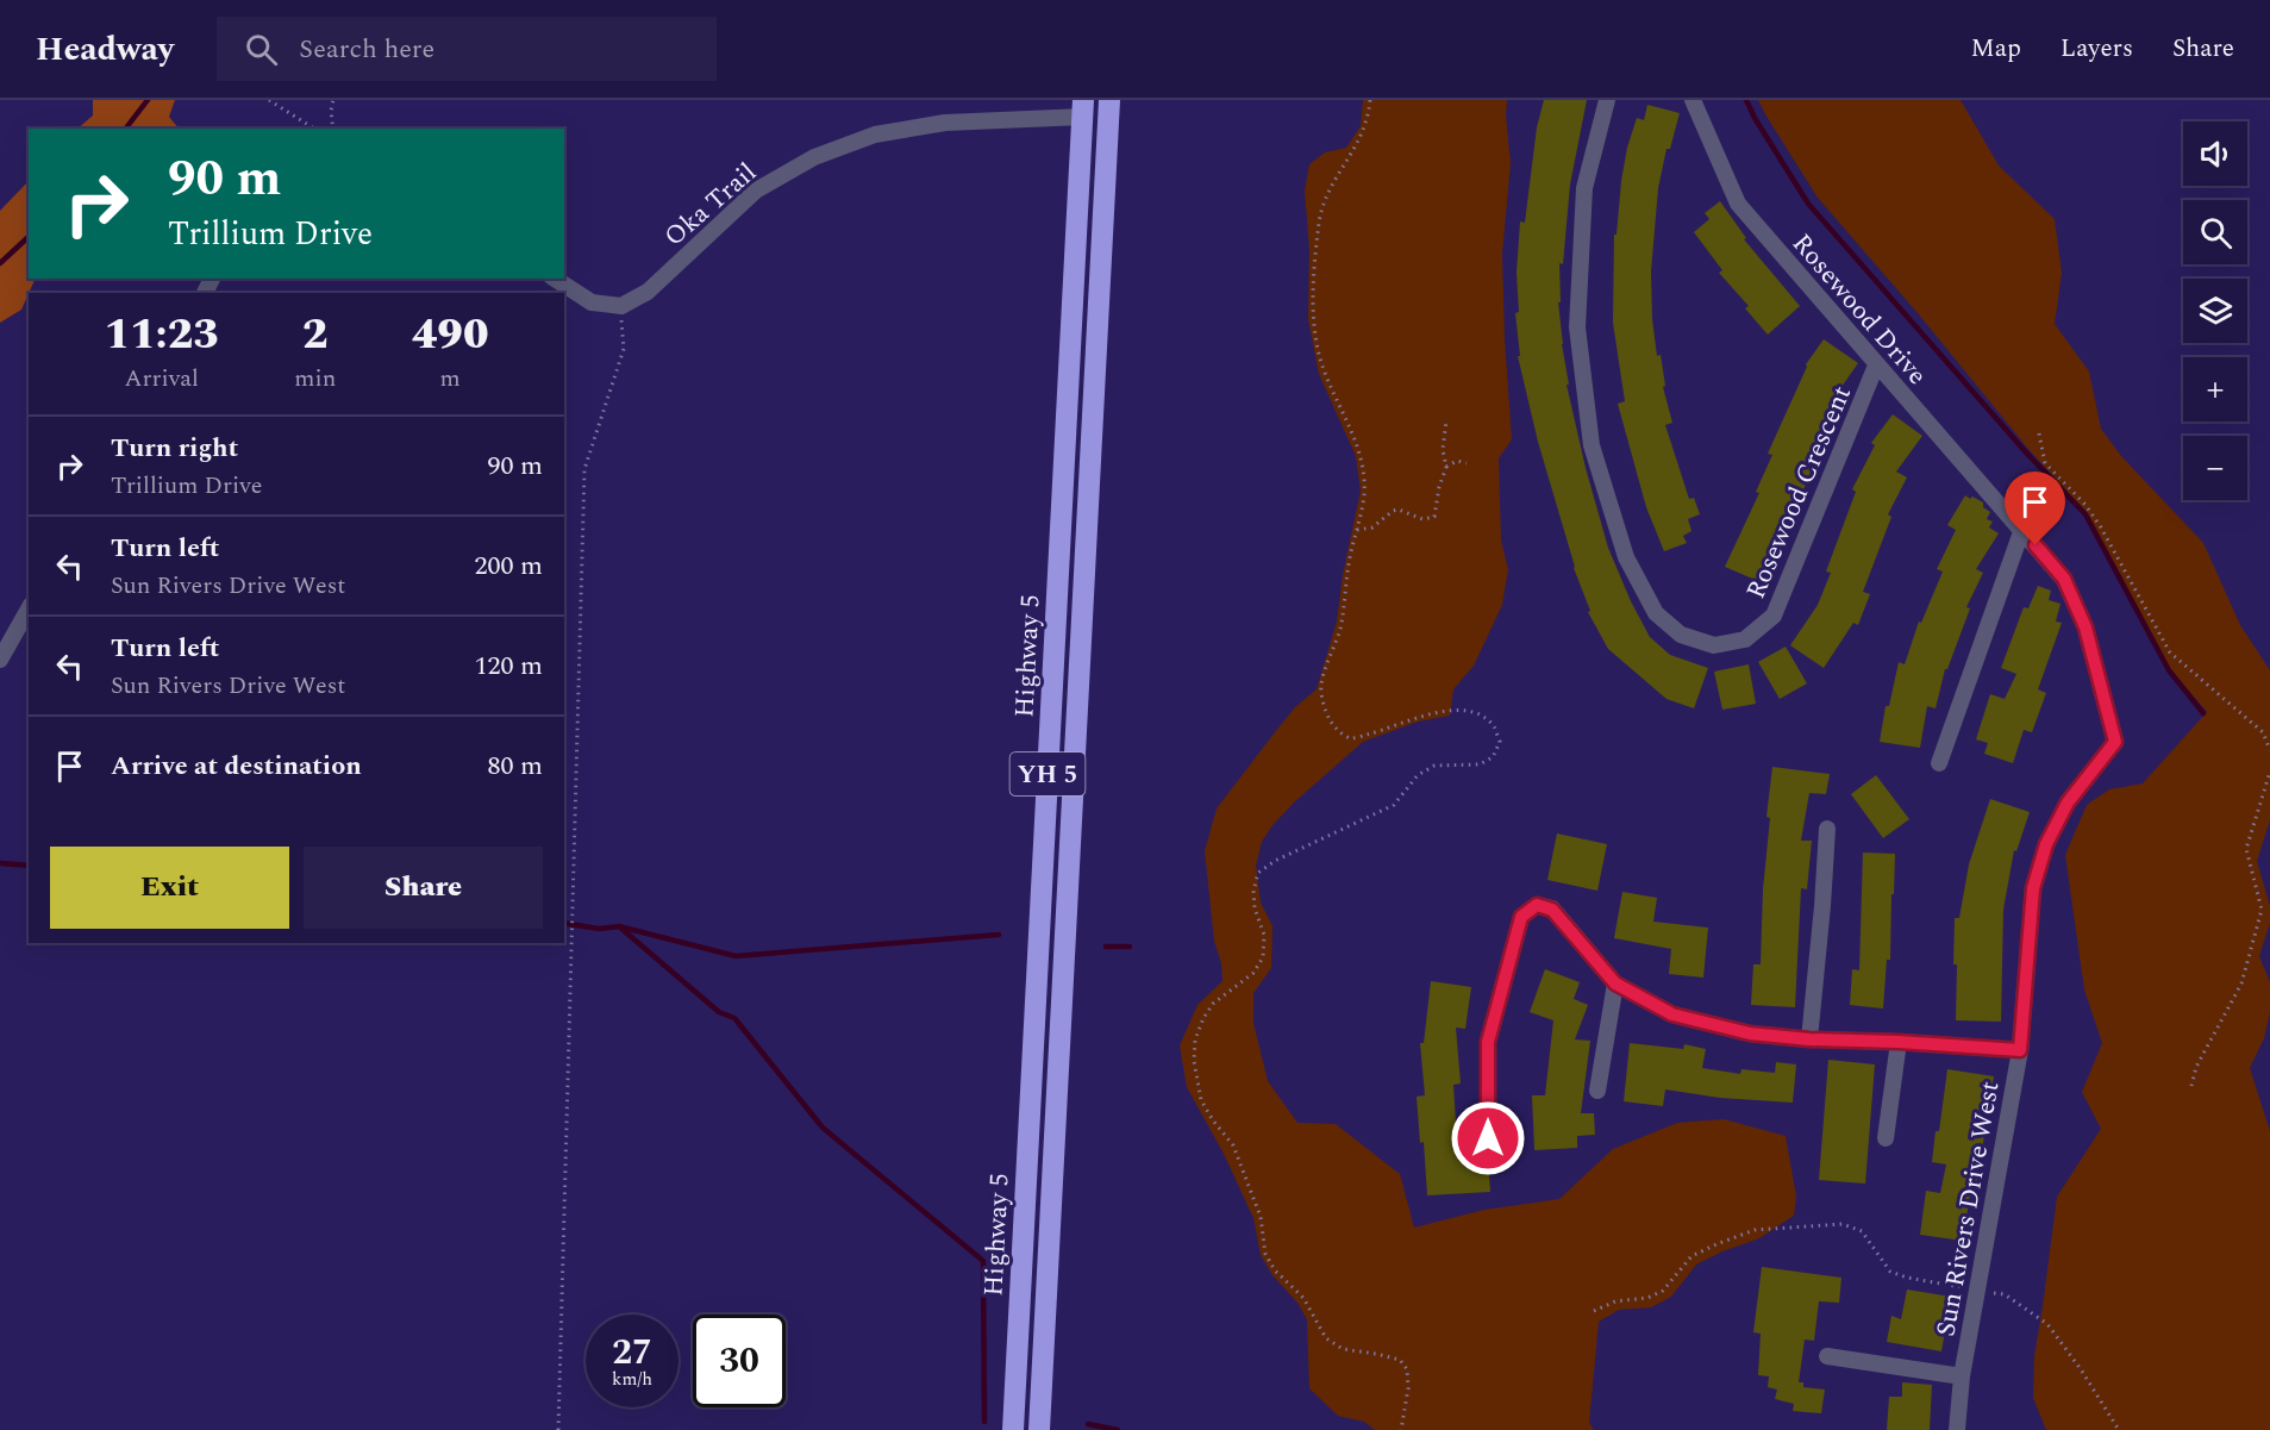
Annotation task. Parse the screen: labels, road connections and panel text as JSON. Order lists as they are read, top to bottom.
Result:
{
  "streets": {
    "highway": ["Highway 5", "YH 5"],
    "street": [
      "Oka Trail",
      "Rosewood Drive",
      "Rosewood Crescent",
      "Sun Rivers Drive West"
    ]
  },
  "crossings": [
    ["Oka Trail", "Highway 5"],
    ["Rosewood Drive", "Rosewood Crescent"],
    ["Rosewood Drive", "Sun Rivers Drive West"]
  ],
  "page": {
    "header": "Headway",
    "search": "Search here",
    "nav": ["Map", "Layers", "Share"],
    "map_buttons": ["+", "−"],
    "turn": ["90 m", "Trillium Drive"],
    "eta": [
      "11:23",
      "Arrival",
      "2",
      "min",
      "490",
      "m"
    ],
    "list": [
      {
        "name": "Turn right",
        "note": "Trillium Drive",
        "value": "90 m"
      },
      {
        "name": "Turn left",
        "note": "Sun Rivers Drive West",
        "value": "200 m"
      },
      {
        "name": "Turn left",
        "note": "Sun Rivers Drive West",
        "value": "120 m"
      },
      {
        "name": "Arrive at destination",
        "value": "80 m"
      }
    ],
    "buttons": ["Exit", "Share"],
    "speed": "27 km/h",
    "limit": "30"
  }
}
